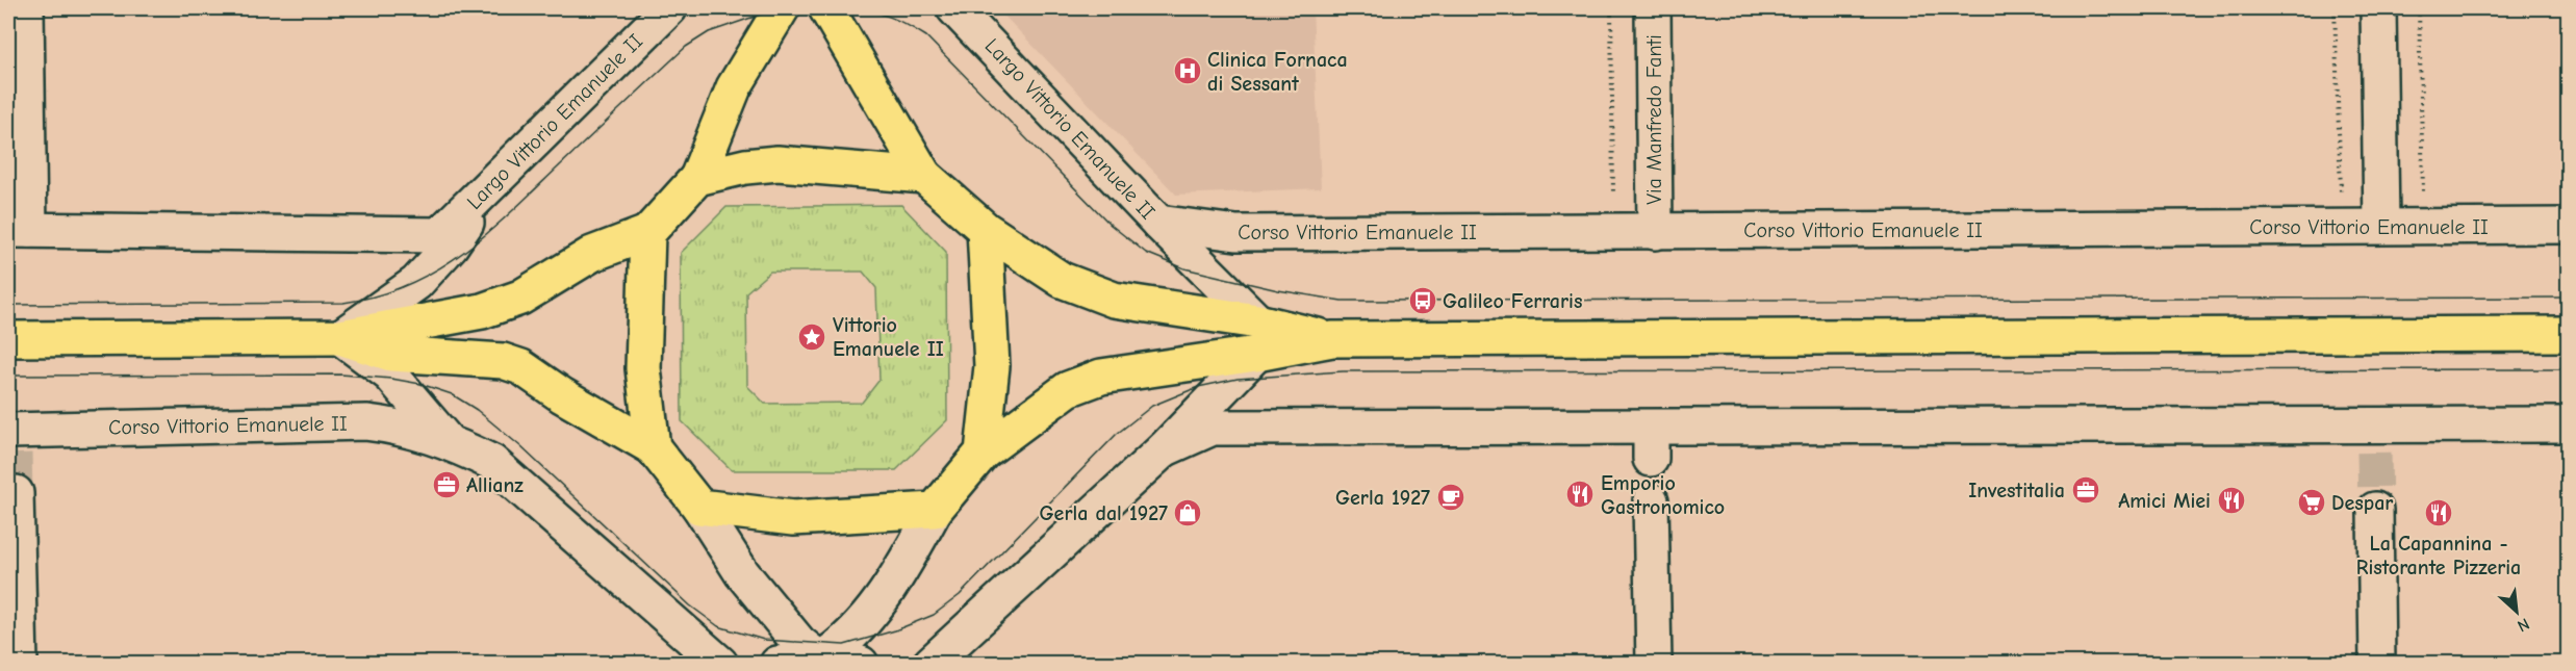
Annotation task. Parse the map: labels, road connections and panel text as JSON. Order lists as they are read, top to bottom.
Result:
{
  "streets": {
    "street": ["Via Manfredo Fanti", "Largo Vittorio Emanuele II", "Corso Vittorio Emanuele II"]
  },
  "crossings": [
    ["Via Manfredo Fanti", "Corso Vittorio Emanuele II"],
    ["Largo Vittorio Emanuele II", "Corso Vittorio Emanuele II"]
  ],
  "places": {
    "hospital": ["Clinica Fornaca di Sessant"],
    "bus stop": ["Galileo Ferraris"],
    "place": ["Vittorio Emanuele II"],
    "office": ["Allianz", "Investitalia"],
    "restaurant": ["Emporio Gastronomico", "Amici Miei", "La Capannina - Ristorante Pizzeria"],
    "cafe": ["Gerla 1927"],
    "supermarket": ["Despar"],
    "shop": ["Gerla dal 1927"]
  },
  "north": "bottom right"
}
